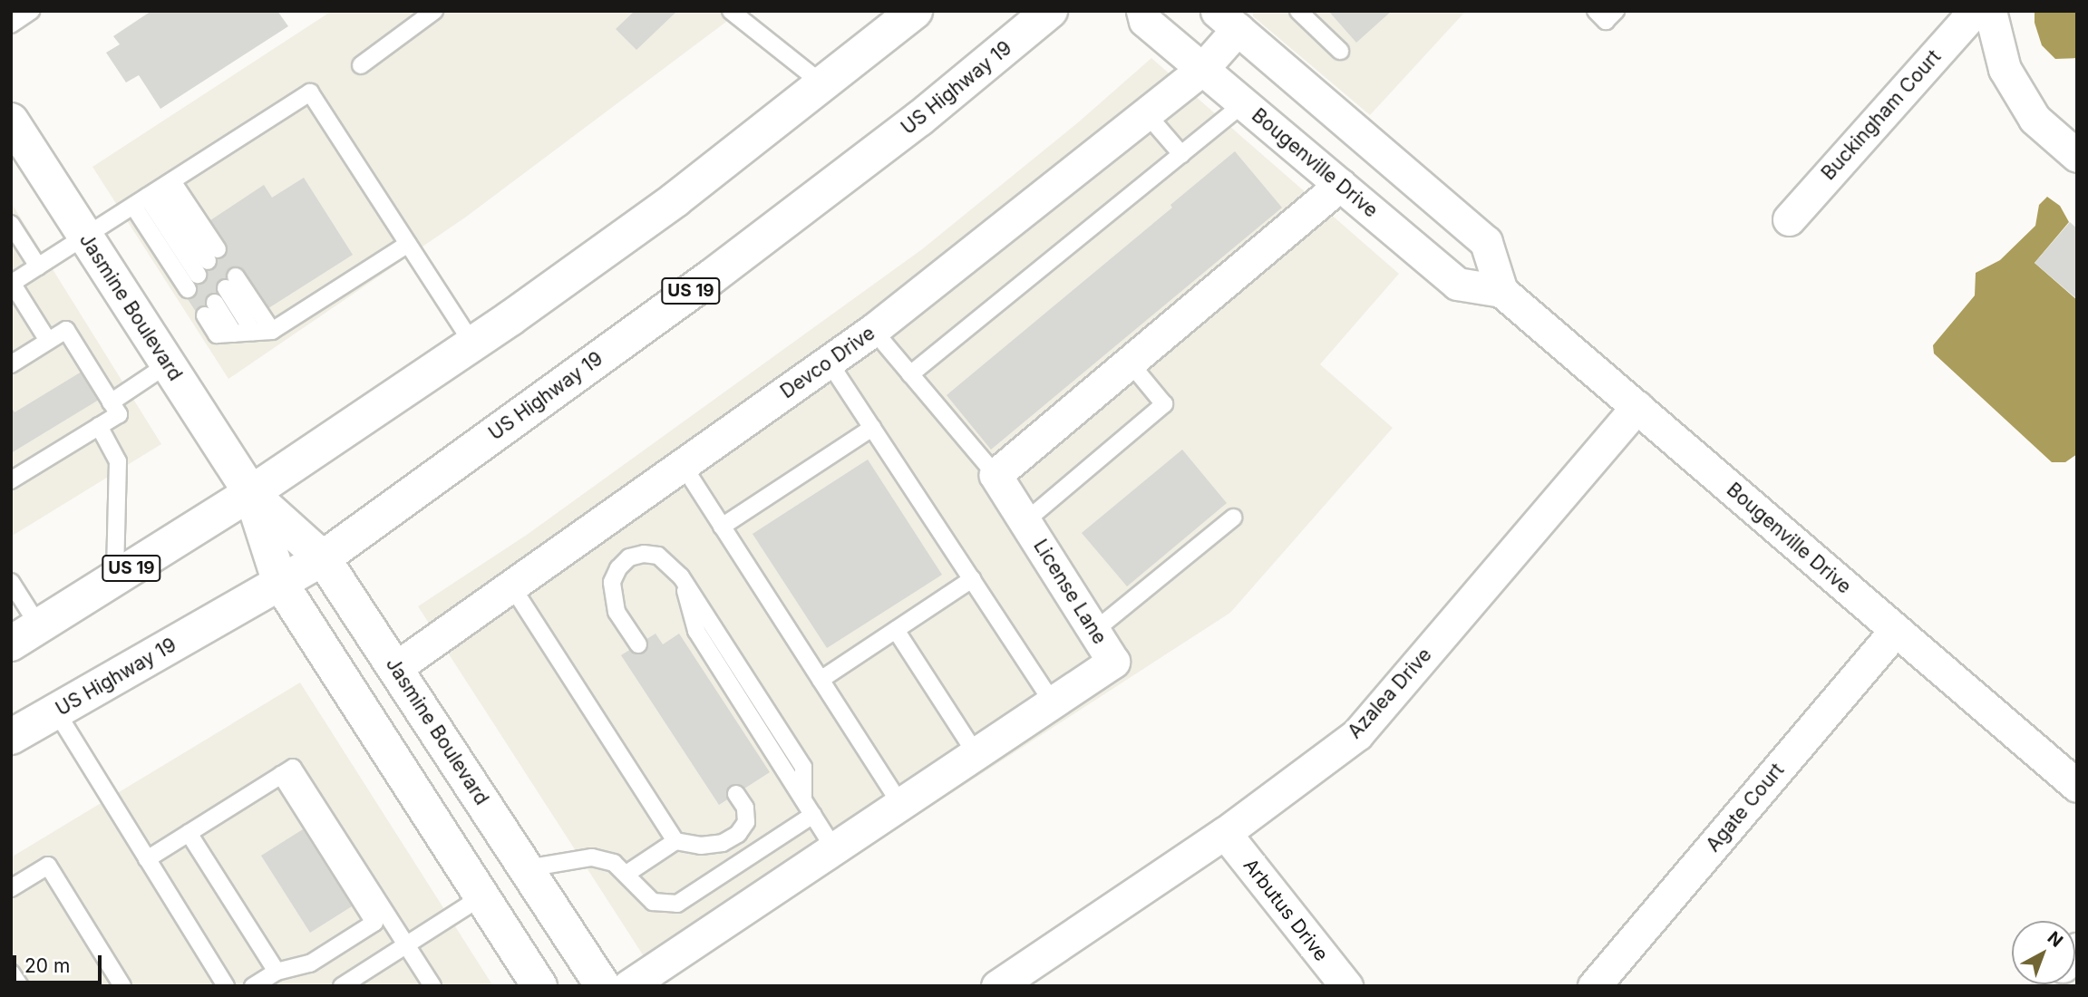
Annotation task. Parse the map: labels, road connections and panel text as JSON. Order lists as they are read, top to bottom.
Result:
{
  "streets": {
    "main road": ["US Highway 19", "US 19", "Jasmine Boulevard"],
    "street": [
      "Buckingham Court",
      "Bougenville Drive",
      "Devco Drive",
      "License Lane",
      "Azalea Drive",
      "Agate Court",
      "Arbutus Drive"
    ]
  },
  "crossings": [
    ["US Highway 19", "Jasmine Boulevard"],
    ["Bougenville Drive", "Devco Drive"],
    ["Bougenville Drive", "Azalea Drive"],
    ["Bougenville Drive", "Agate Court"],
    ["US 19", "Jasmine Boulevard"],
    ["Jasmine Boulevard", "Devco Drive"],
    ["Azalea Drive", "Arbutus Drive"]
  ],
  "scale_bar": "20 m",
  "north": "top right"
}
